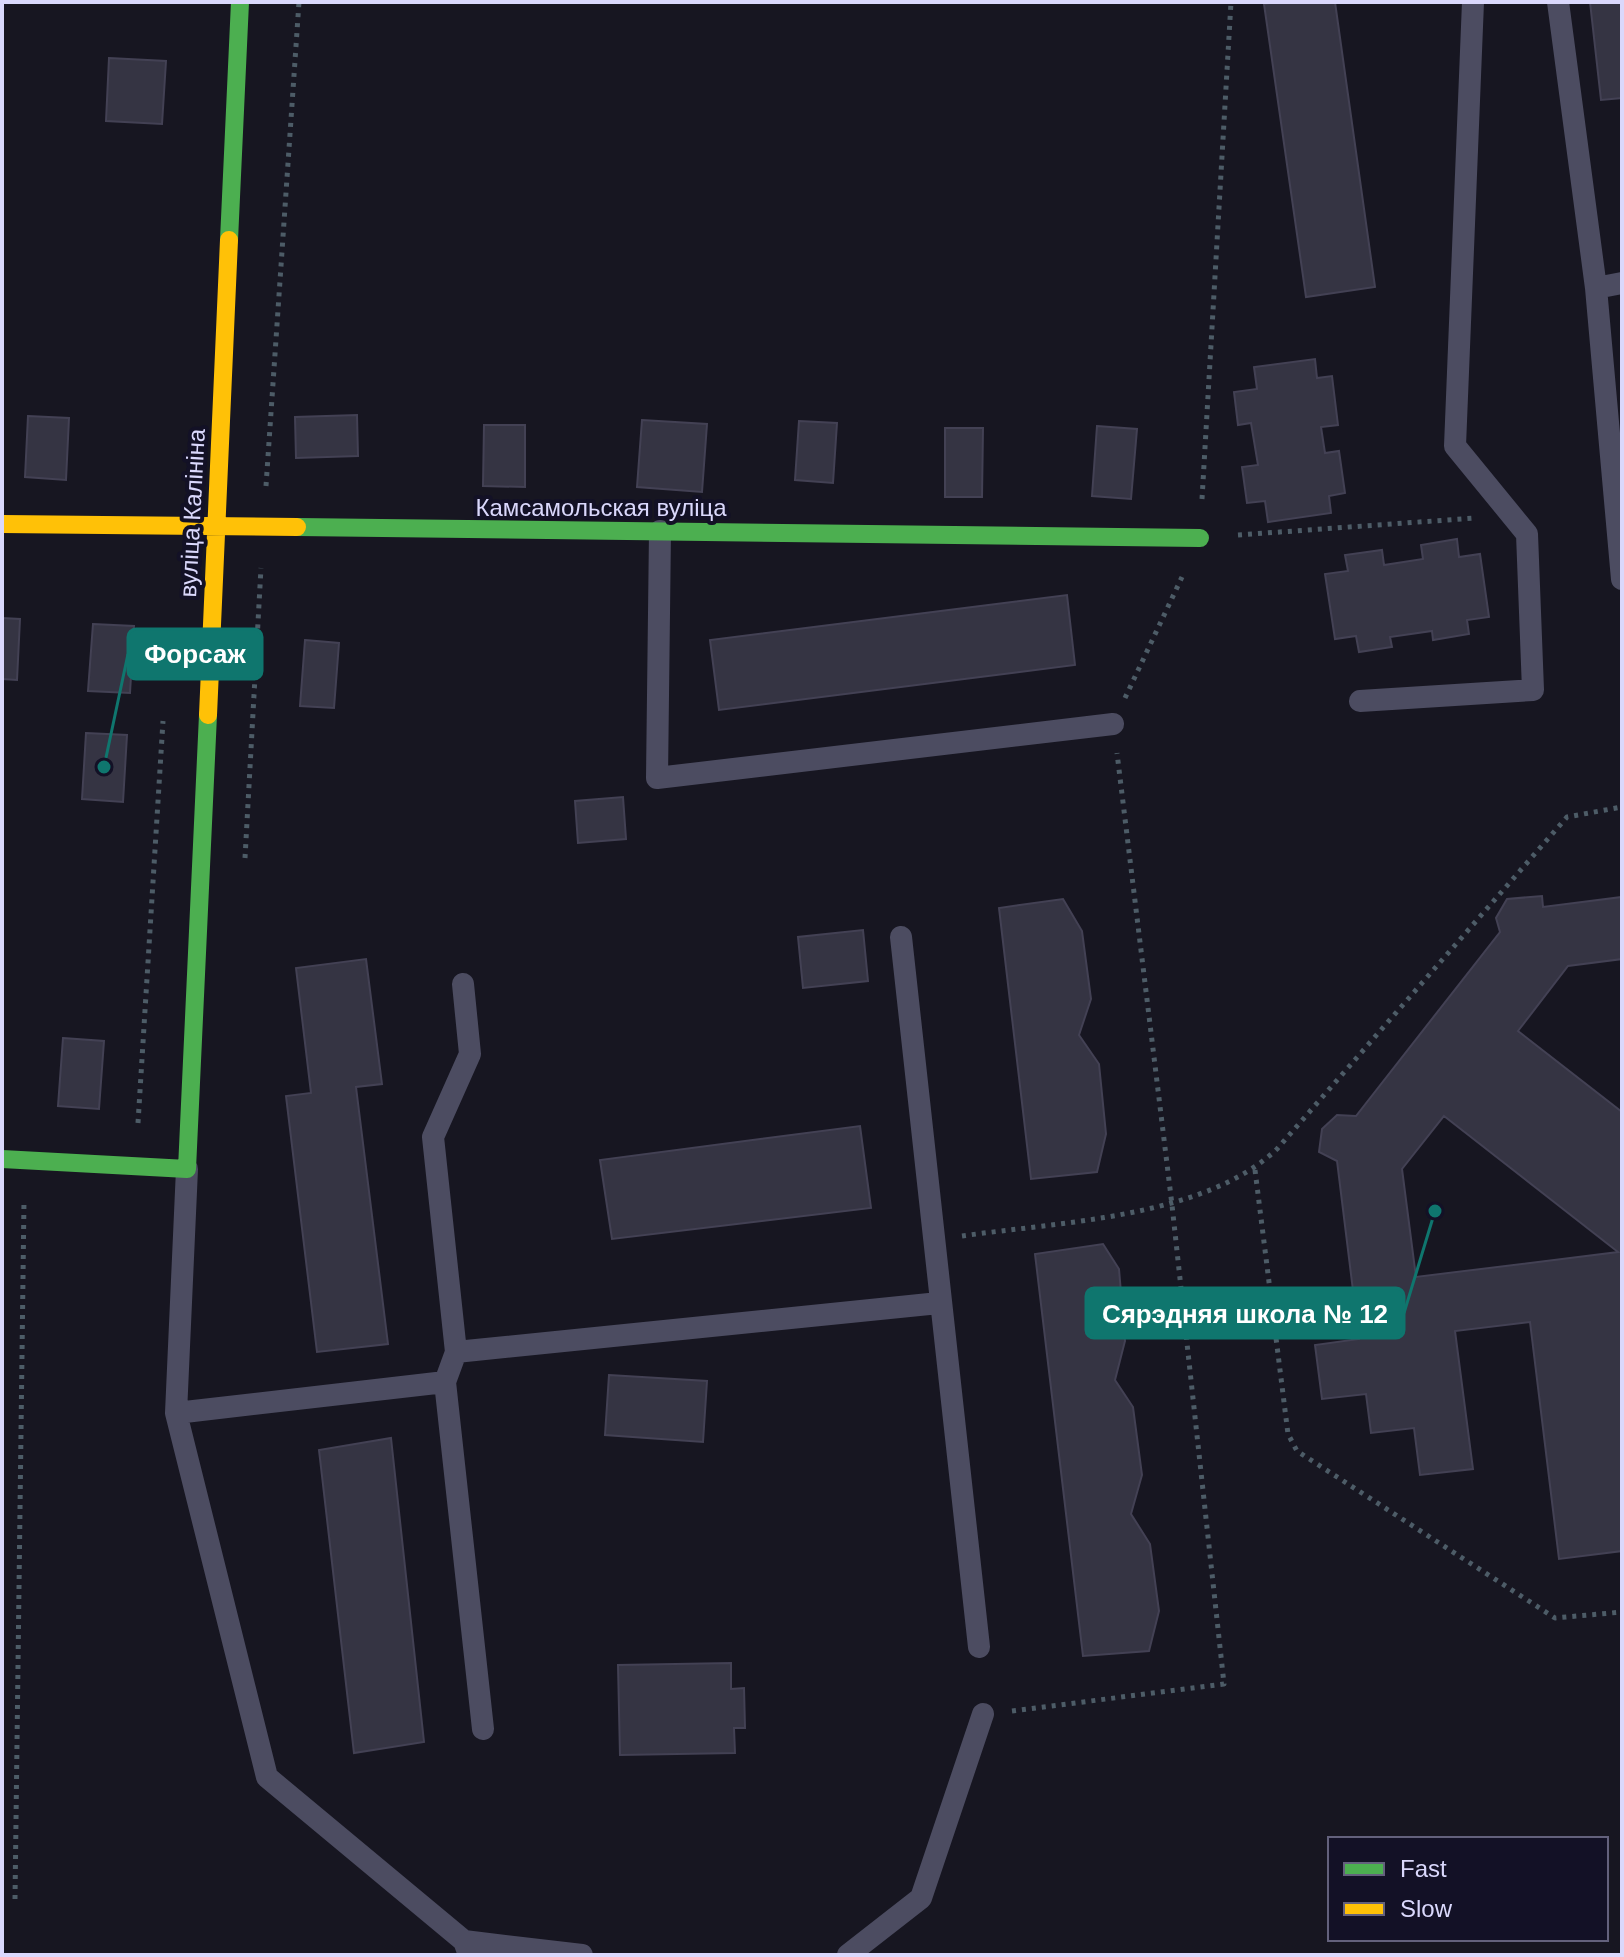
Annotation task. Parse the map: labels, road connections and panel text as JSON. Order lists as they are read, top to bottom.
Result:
{
  "streets": {
    "street": ["Камсамольская вуліца", "вуліца Калініна"]
  },
  "crossings": [
    ["Камсамольская вуліца", "вуліца Калініна"]
  ],
  "places": ["Форсаж", "Сярэдняя школа № 12"],
  "legend": ["Fast", "Slow"]
}
